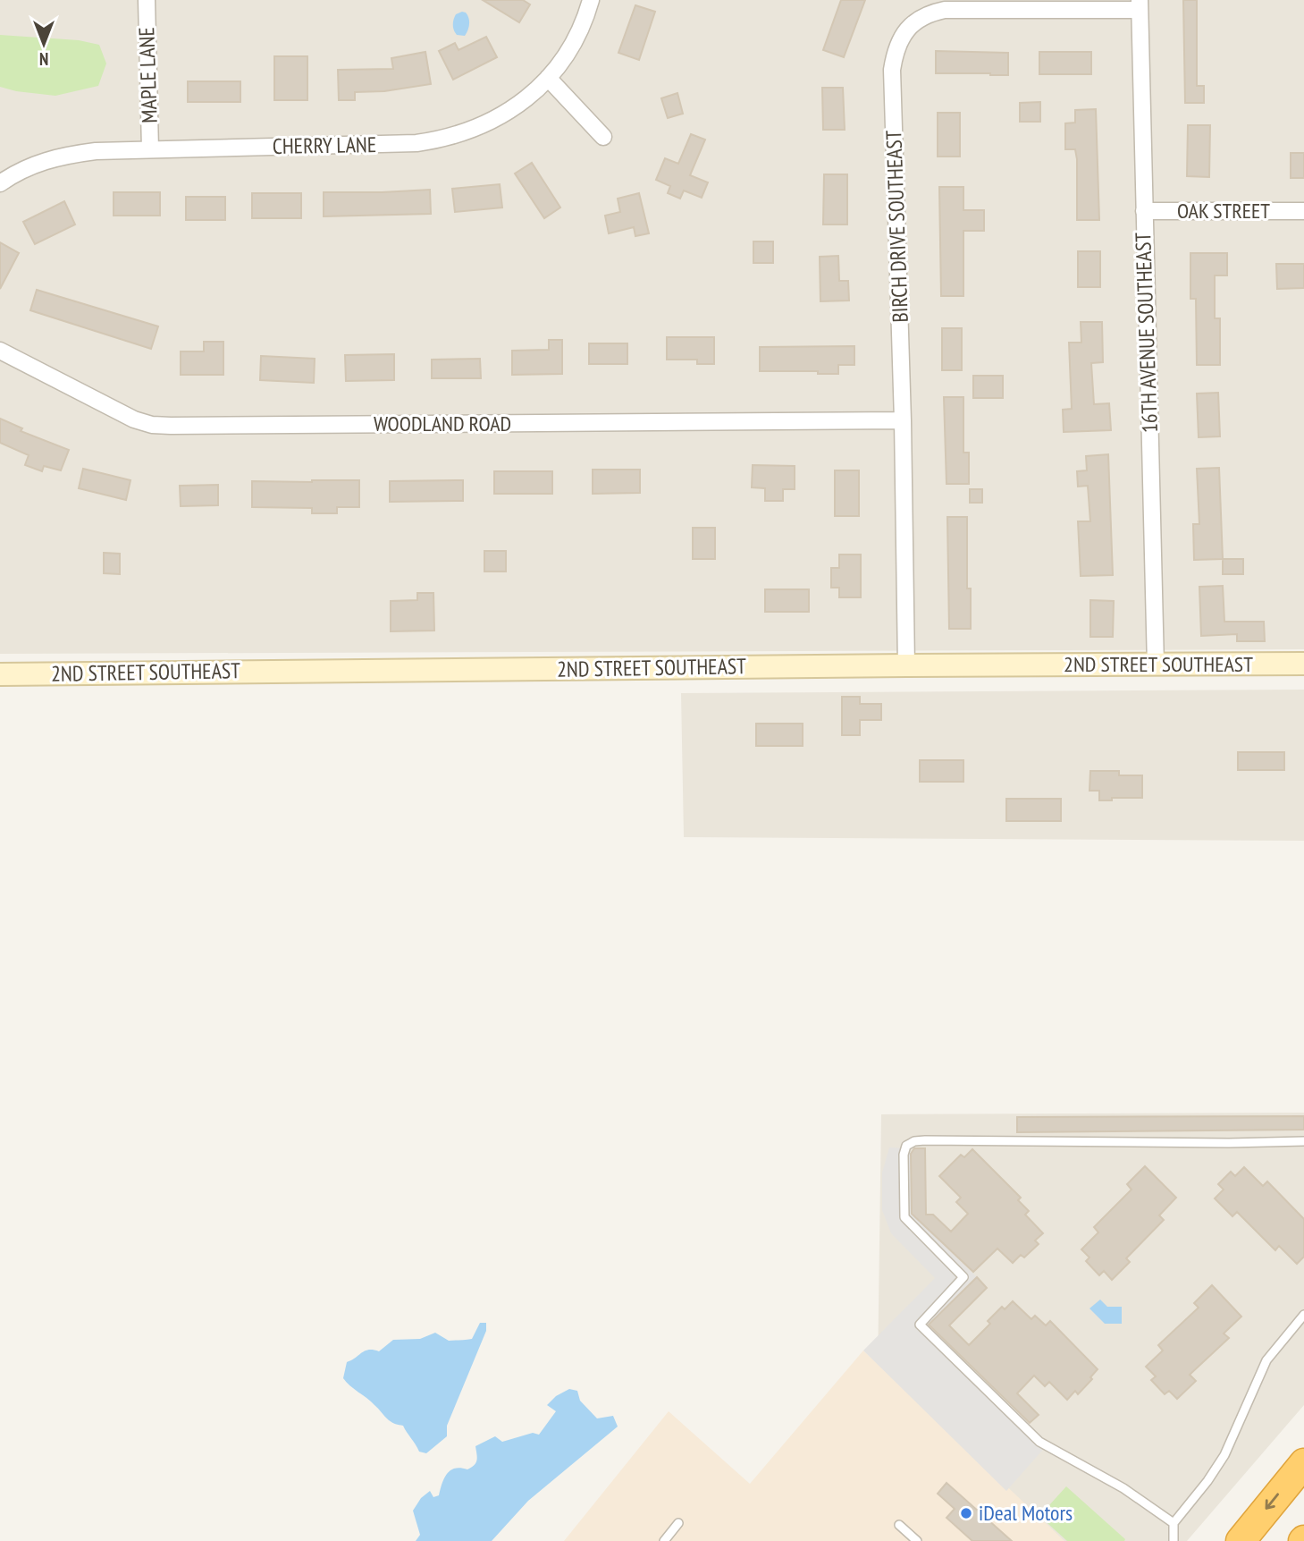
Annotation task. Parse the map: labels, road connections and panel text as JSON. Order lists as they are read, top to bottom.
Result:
{
  "streets": {
    "street": [
      "MAPLE LANE",
      "CHERRY LANE",
      "OAK STREET",
      "BIRCH DRIVE SOUTHEAST",
      "16TH AVENUE SOUTHEAST",
      "WOODLAND ROAD",
      "2ND STREET SOUTHEAST"
    ]
  },
  "crossings": [
    ["MAPLE LANE", "CHERRY LANE"],
    ["OAK STREET", "16TH AVENUE SOUTHEAST"],
    ["BIRCH DRIVE SOUTHEAST", "16TH AVENUE SOUTHEAST"],
    ["BIRCH DRIVE SOUTHEAST", "WOODLAND ROAD"],
    ["BIRCH DRIVE SOUTHEAST", "2ND STREET SOUTHEAST"],
    ["16TH AVENUE SOUTHEAST", "2ND STREET SOUTHEAST"]
  ],
  "places": ["iDeal Motors"],
  "north": "bottom"
}
